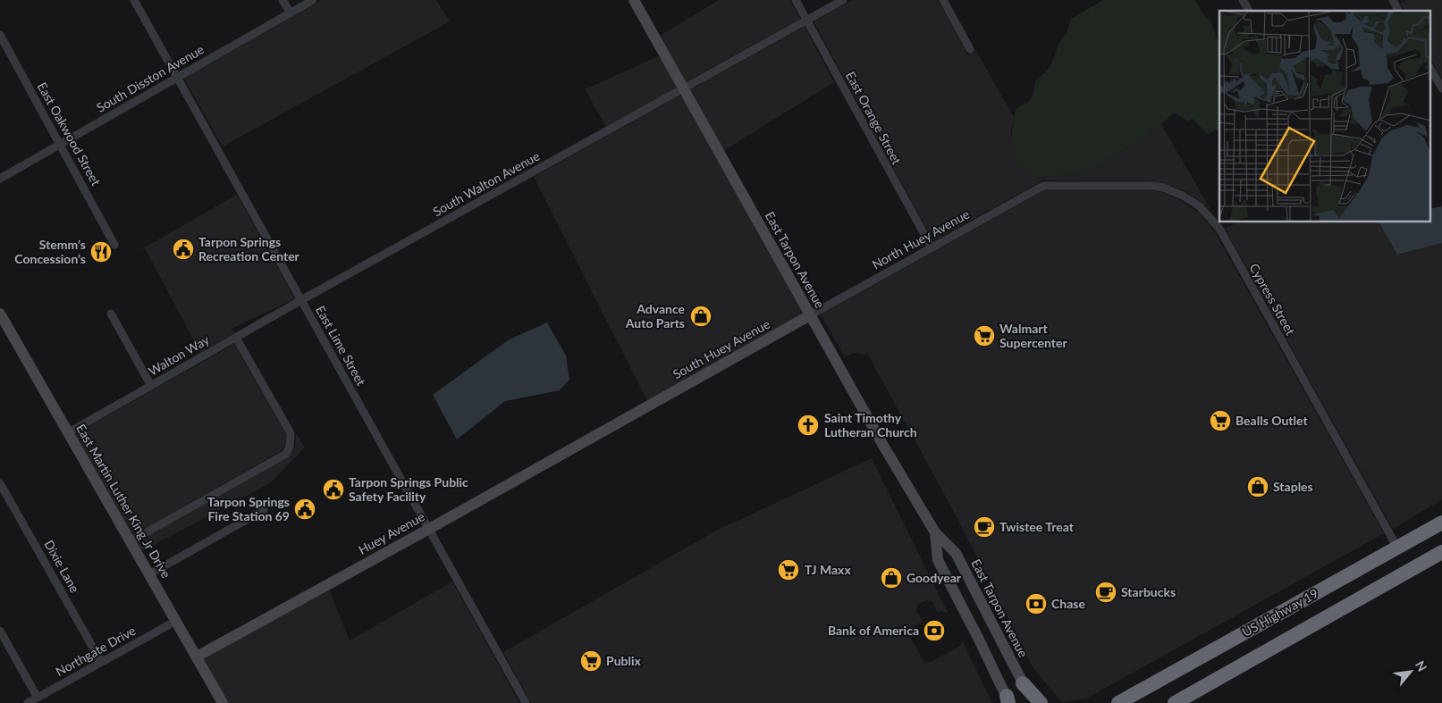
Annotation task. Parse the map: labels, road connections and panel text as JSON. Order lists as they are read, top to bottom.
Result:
{
  "streets": {
    "highway": ["US Highway 19"],
    "street": [
      "South Disston Avenue",
      "East Orange Street",
      "East Oakwood Street",
      "South Walton Avenue",
      "North Huey Avenue",
      "East Tarpon Avenue",
      "Cypress Street",
      "East Lime Street",
      "South Huey Avenue",
      "Walton Way",
      "East Martin Luther King Jr Drive",
      "Huey Avenue",
      "Dixie Lane",
      "Northgate Drive"
    ]
  },
  "crossings": [
    ["South Disston Avenue", "East Oakwood Street"],
    ["South Disston Avenue", "East Lime Street"],
    ["East Orange Street", "South Walton Avenue"],
    ["East Orange Street", "North Huey Avenue"],
    ["South Walton Avenue", "East Tarpon Avenue"],
    ["South Walton Avenue", "East Lime Street"],
    ["South Walton Avenue", "Walton Way"],
    ["North Huey Avenue", "East Tarpon Avenue"],
    ["North Huey Avenue", "Cypress Street"],
    ["North Huey Avenue", "South Huey Avenue"],
    ["East Tarpon Avenue", "South Huey Avenue"],
    ["Cypress Street", "US Highway 19"],
    ["East Lime Street", "Walton Way"],
    ["East Lime Street", "Huey Avenue"],
    ["South Huey Avenue", "Huey Avenue"],
    ["Walton Way", "East Martin Luther King Jr Drive"],
    ["East Martin Luther King Jr Drive", "Huey Avenue"],
    ["East Martin Luther King Jr Drive", "Northgate Drive"],
    ["Dixie Lane", "Northgate Drive"]
  ],
  "places": {
    "public building": ["Tarpon Springs Recreation Center", "Tarpon Springs Public Safety Facility", "Tarpon Springs Fire Station 69"],
    "restaurant": ["Stemm’s Concession’s"],
    "shop": ["Advance Auto Parts", "Staples", "Goodyear"],
    "supermarket": [
      "Walmart Supercenter",
      "Bealls Outlet",
      "TJ Maxx",
      "Publix"
    ],
    "church": ["Saint Timothy Lutheran Church"],
    "cafe": ["Twistee Treat", "Starbucks"],
    "bank": ["Chase", "Bank of America"]
  },
  "north": "top right"
}
